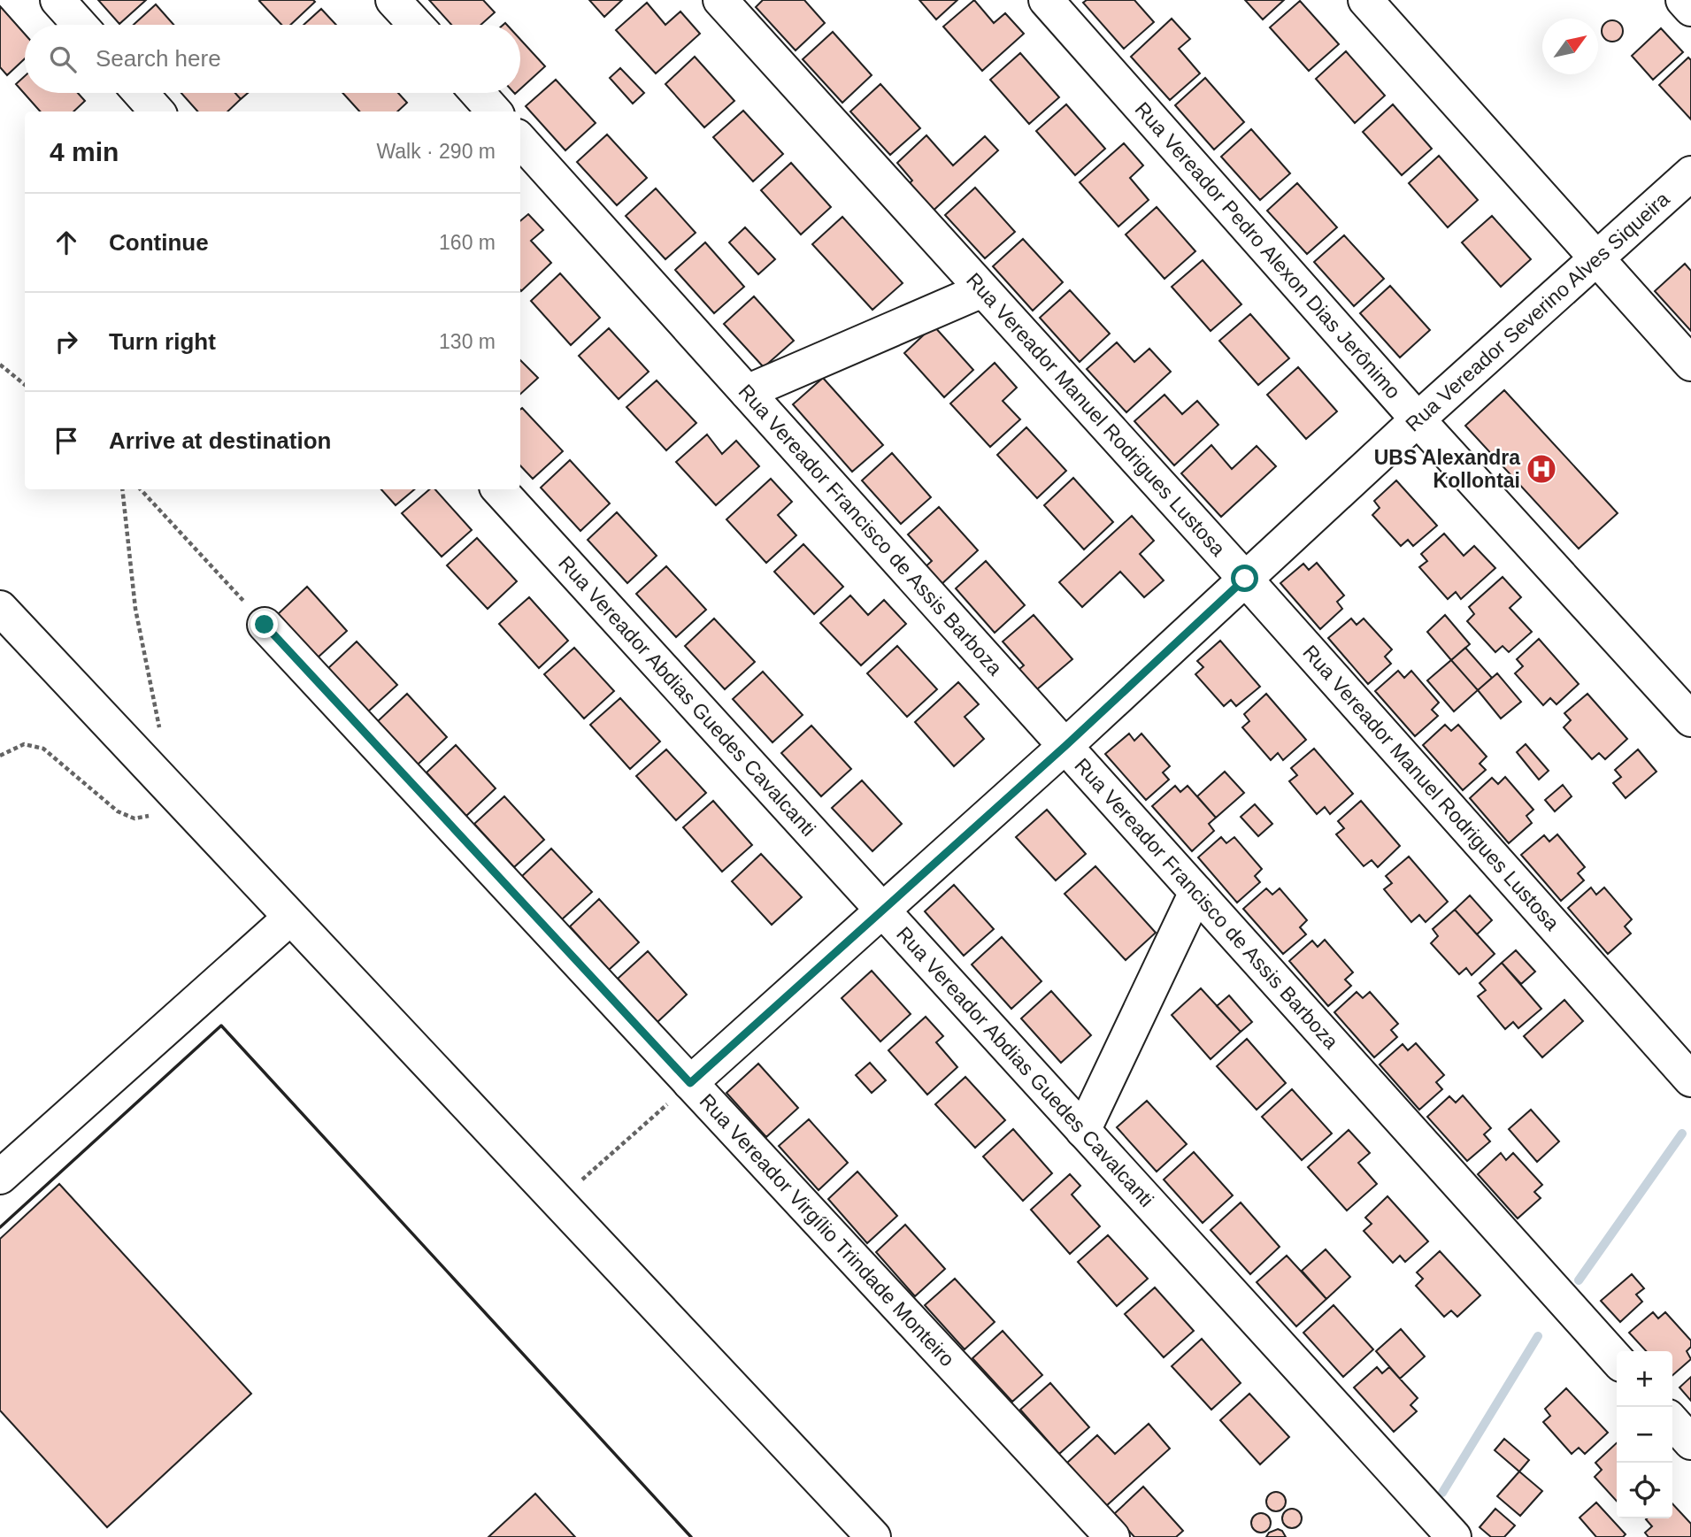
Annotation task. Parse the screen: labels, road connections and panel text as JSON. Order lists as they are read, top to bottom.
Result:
{
  "streets": {
    "street": [
      "Rua Vereador Pedro Alexon Dias Jerônimo",
      "Rua Vereador Severino Alves Siqueira",
      "Rua Vereador Manuel Rodrigues Lustosa",
      "Rua Vereador Francisco de Assis Barboza",
      "Rua Vereador Abdias Guedes Cavalcanti",
      "Rua Vereador Virgílio Trindade Monteiro"
    ]
  },
  "crossings": [
    ["Rua Vereador Pedro Alexon Dias Jerônimo", "Rua Vereador Severino Alves Siqueira"],
    ["Rua Vereador Severino Alves Siqueira", "Rua Vereador Manuel Rodrigues Lustosa"],
    ["Rua Vereador Severino Alves Siqueira", "Rua Vereador Francisco de Assis Barboza"],
    ["Rua Vereador Severino Alves Siqueira", "Rua Vereador Abdias Guedes Cavalcanti"],
    ["Rua Vereador Severino Alves Siqueira", "Rua Vereador Virgílio Trindade Monteiro"]
  ],
  "places": {
    "hospital": ["UBS Alexandra Kollontai"]
  },
  "north": "top right",
  "page": {
    "search": "Search here",
    "heading": ["4 min", "Walk · 290 m"],
    "list": [
      ["Continue", "160 m"],
      ["Turn right", "130 m"],
      "Arrive at destination"
    ],
    "map_buttons": ["+", "−"]
  }
}
